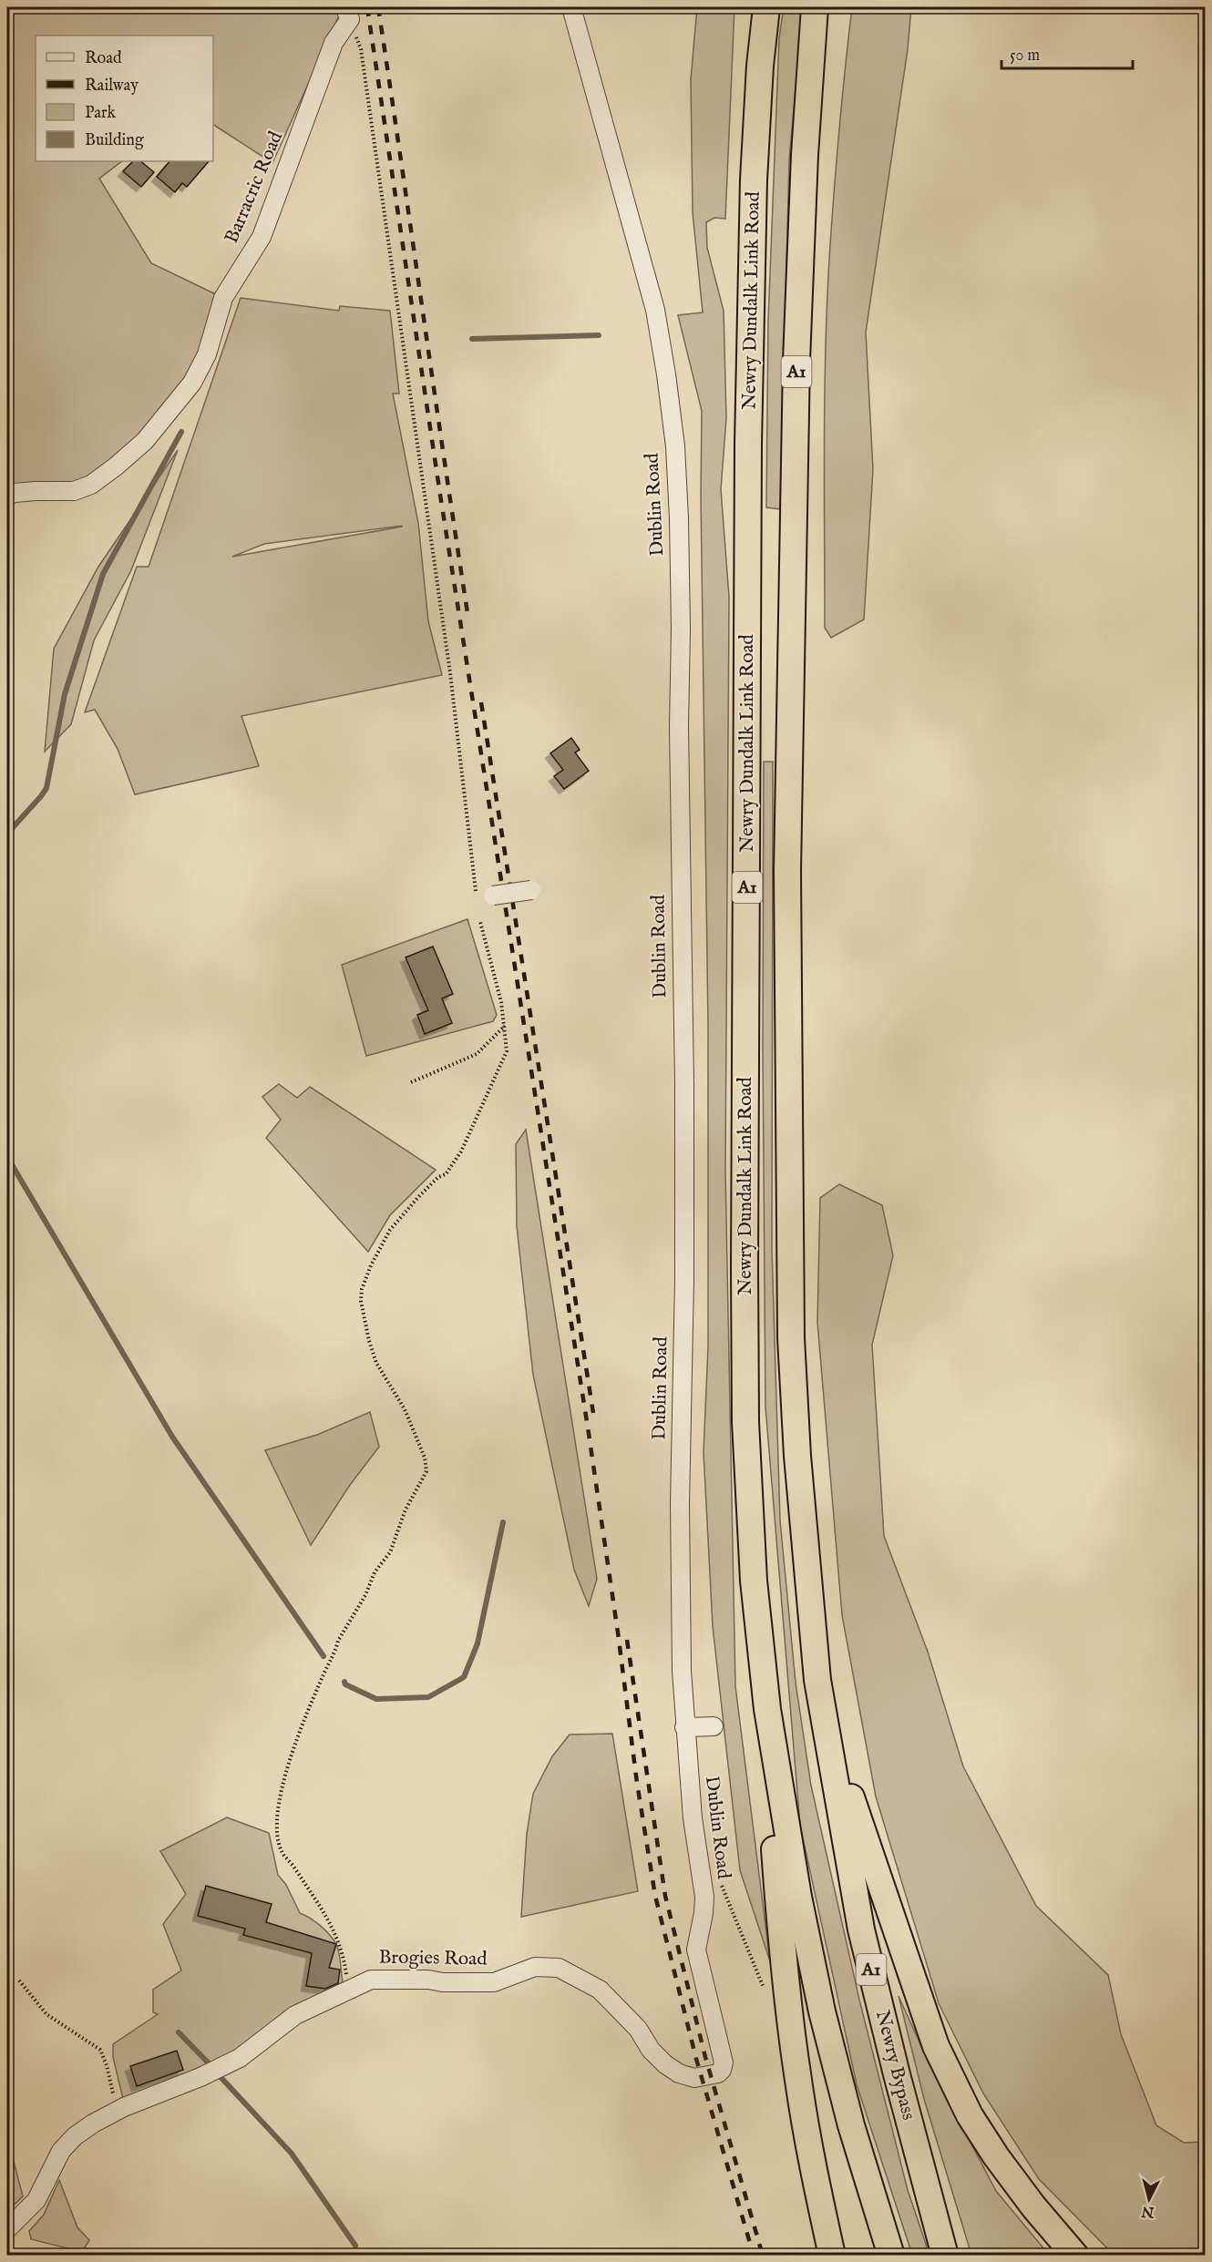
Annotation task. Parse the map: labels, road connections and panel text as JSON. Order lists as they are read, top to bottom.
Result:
{
  "streets": {
    "highway": ["Newry Dundalk Link Road", "A1", "Newry Bypass"],
    "street": ["Barracric Road", "Dublin Road", "Brogies Road"]
  },
  "crossings": [
    ["Newry Dundalk Link Road", "A1"],
    ["A1", "Newry Bypass"],
    ["Dublin Road", "Brogies Road"]
  ],
  "legend": [
    "Road",
    "Railway",
    "Park",
    "Building"
  ],
  "scale_bar": "50 m",
  "north": "bottom"
}
